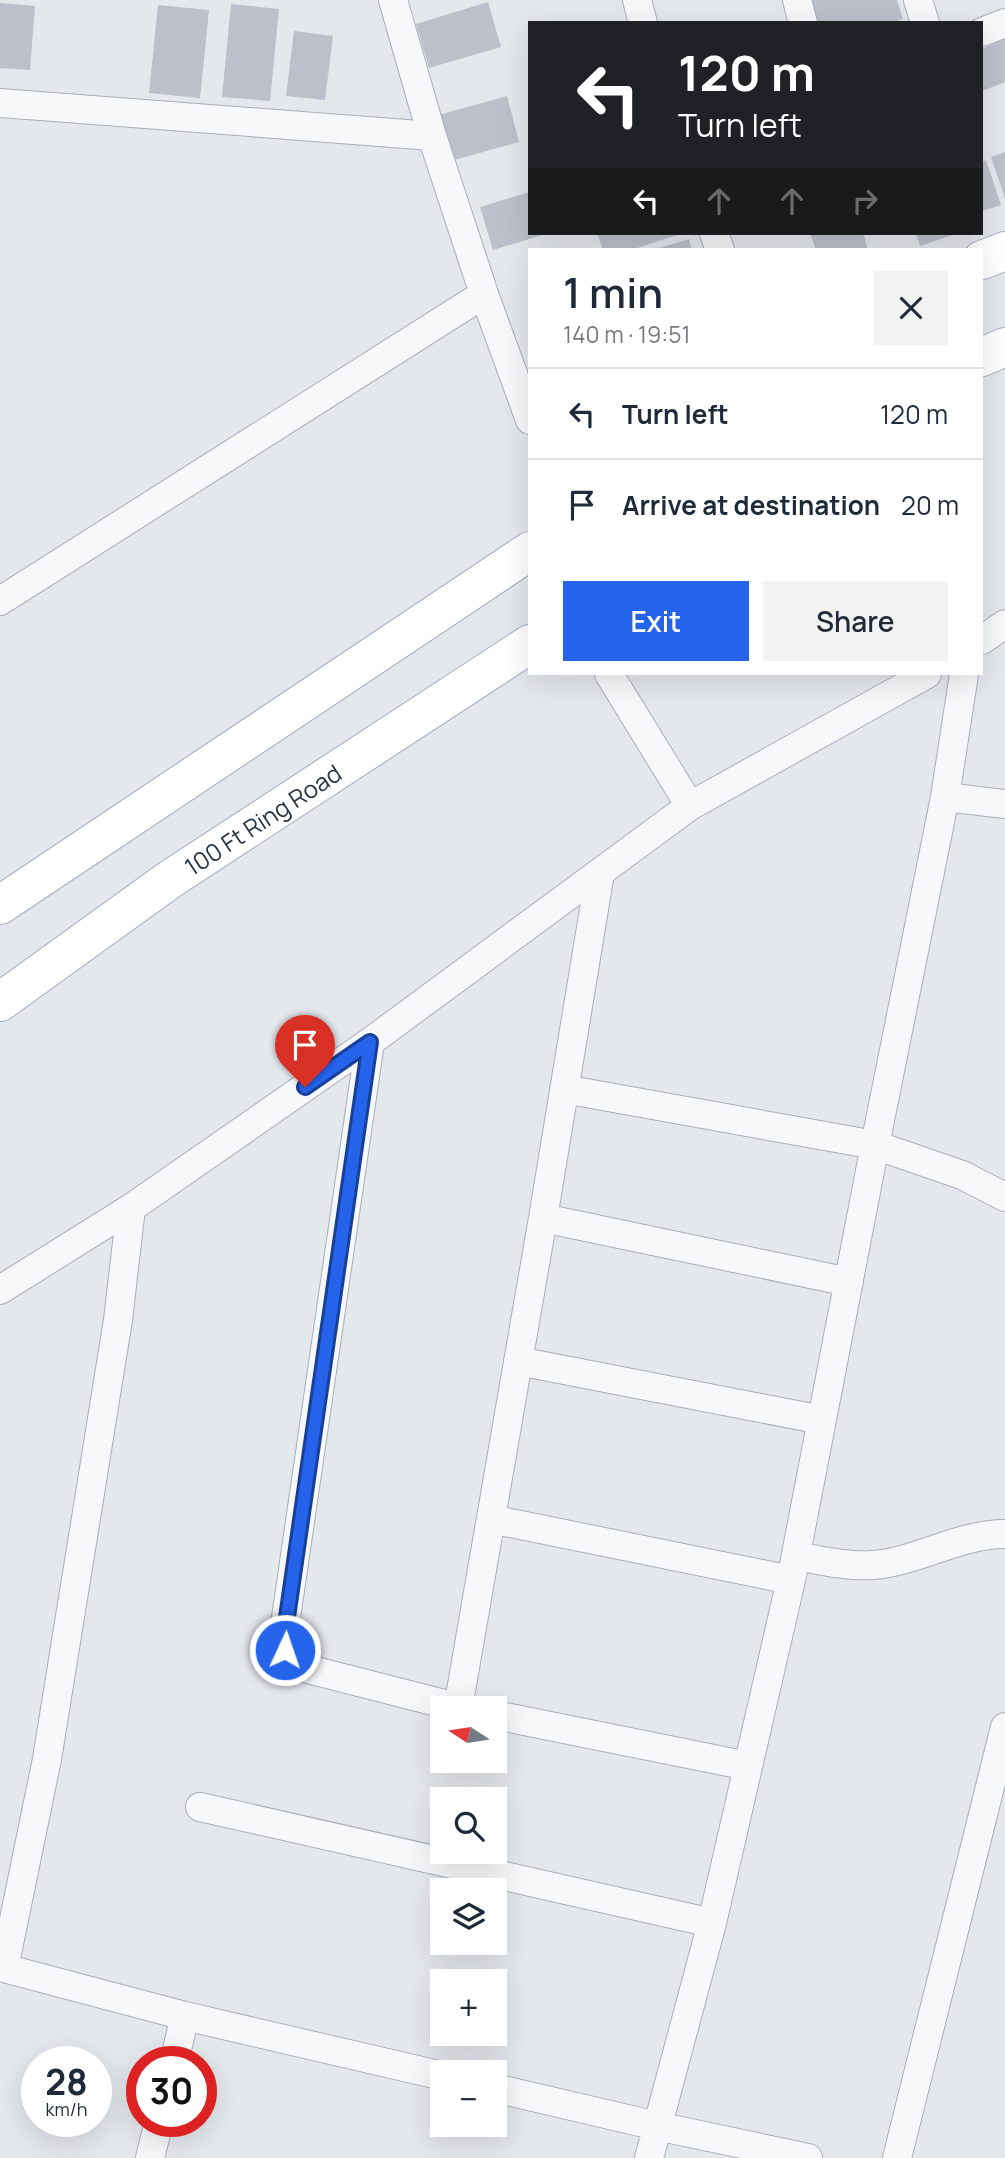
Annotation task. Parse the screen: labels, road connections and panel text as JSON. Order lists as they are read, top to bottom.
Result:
{
  "streets": {
    "main road": ["100 Ft Ring Road"]
  },
  "north": "left",
  "page": {
    "turn": ["120 m", "Turn left"],
    "heading": ["1 min", "140 m · 19:51"],
    "list": [
      {
        "name": "Turn left",
        "value": "120 m"
      },
      {
        "name": "Arrive at destination",
        "value": "20 m"
      }
    ],
    "buttons": ["Exit", "Share"],
    "map_buttons": ["+", "−"],
    "speed": "28 km/h",
    "limit": "30"
  }
}
